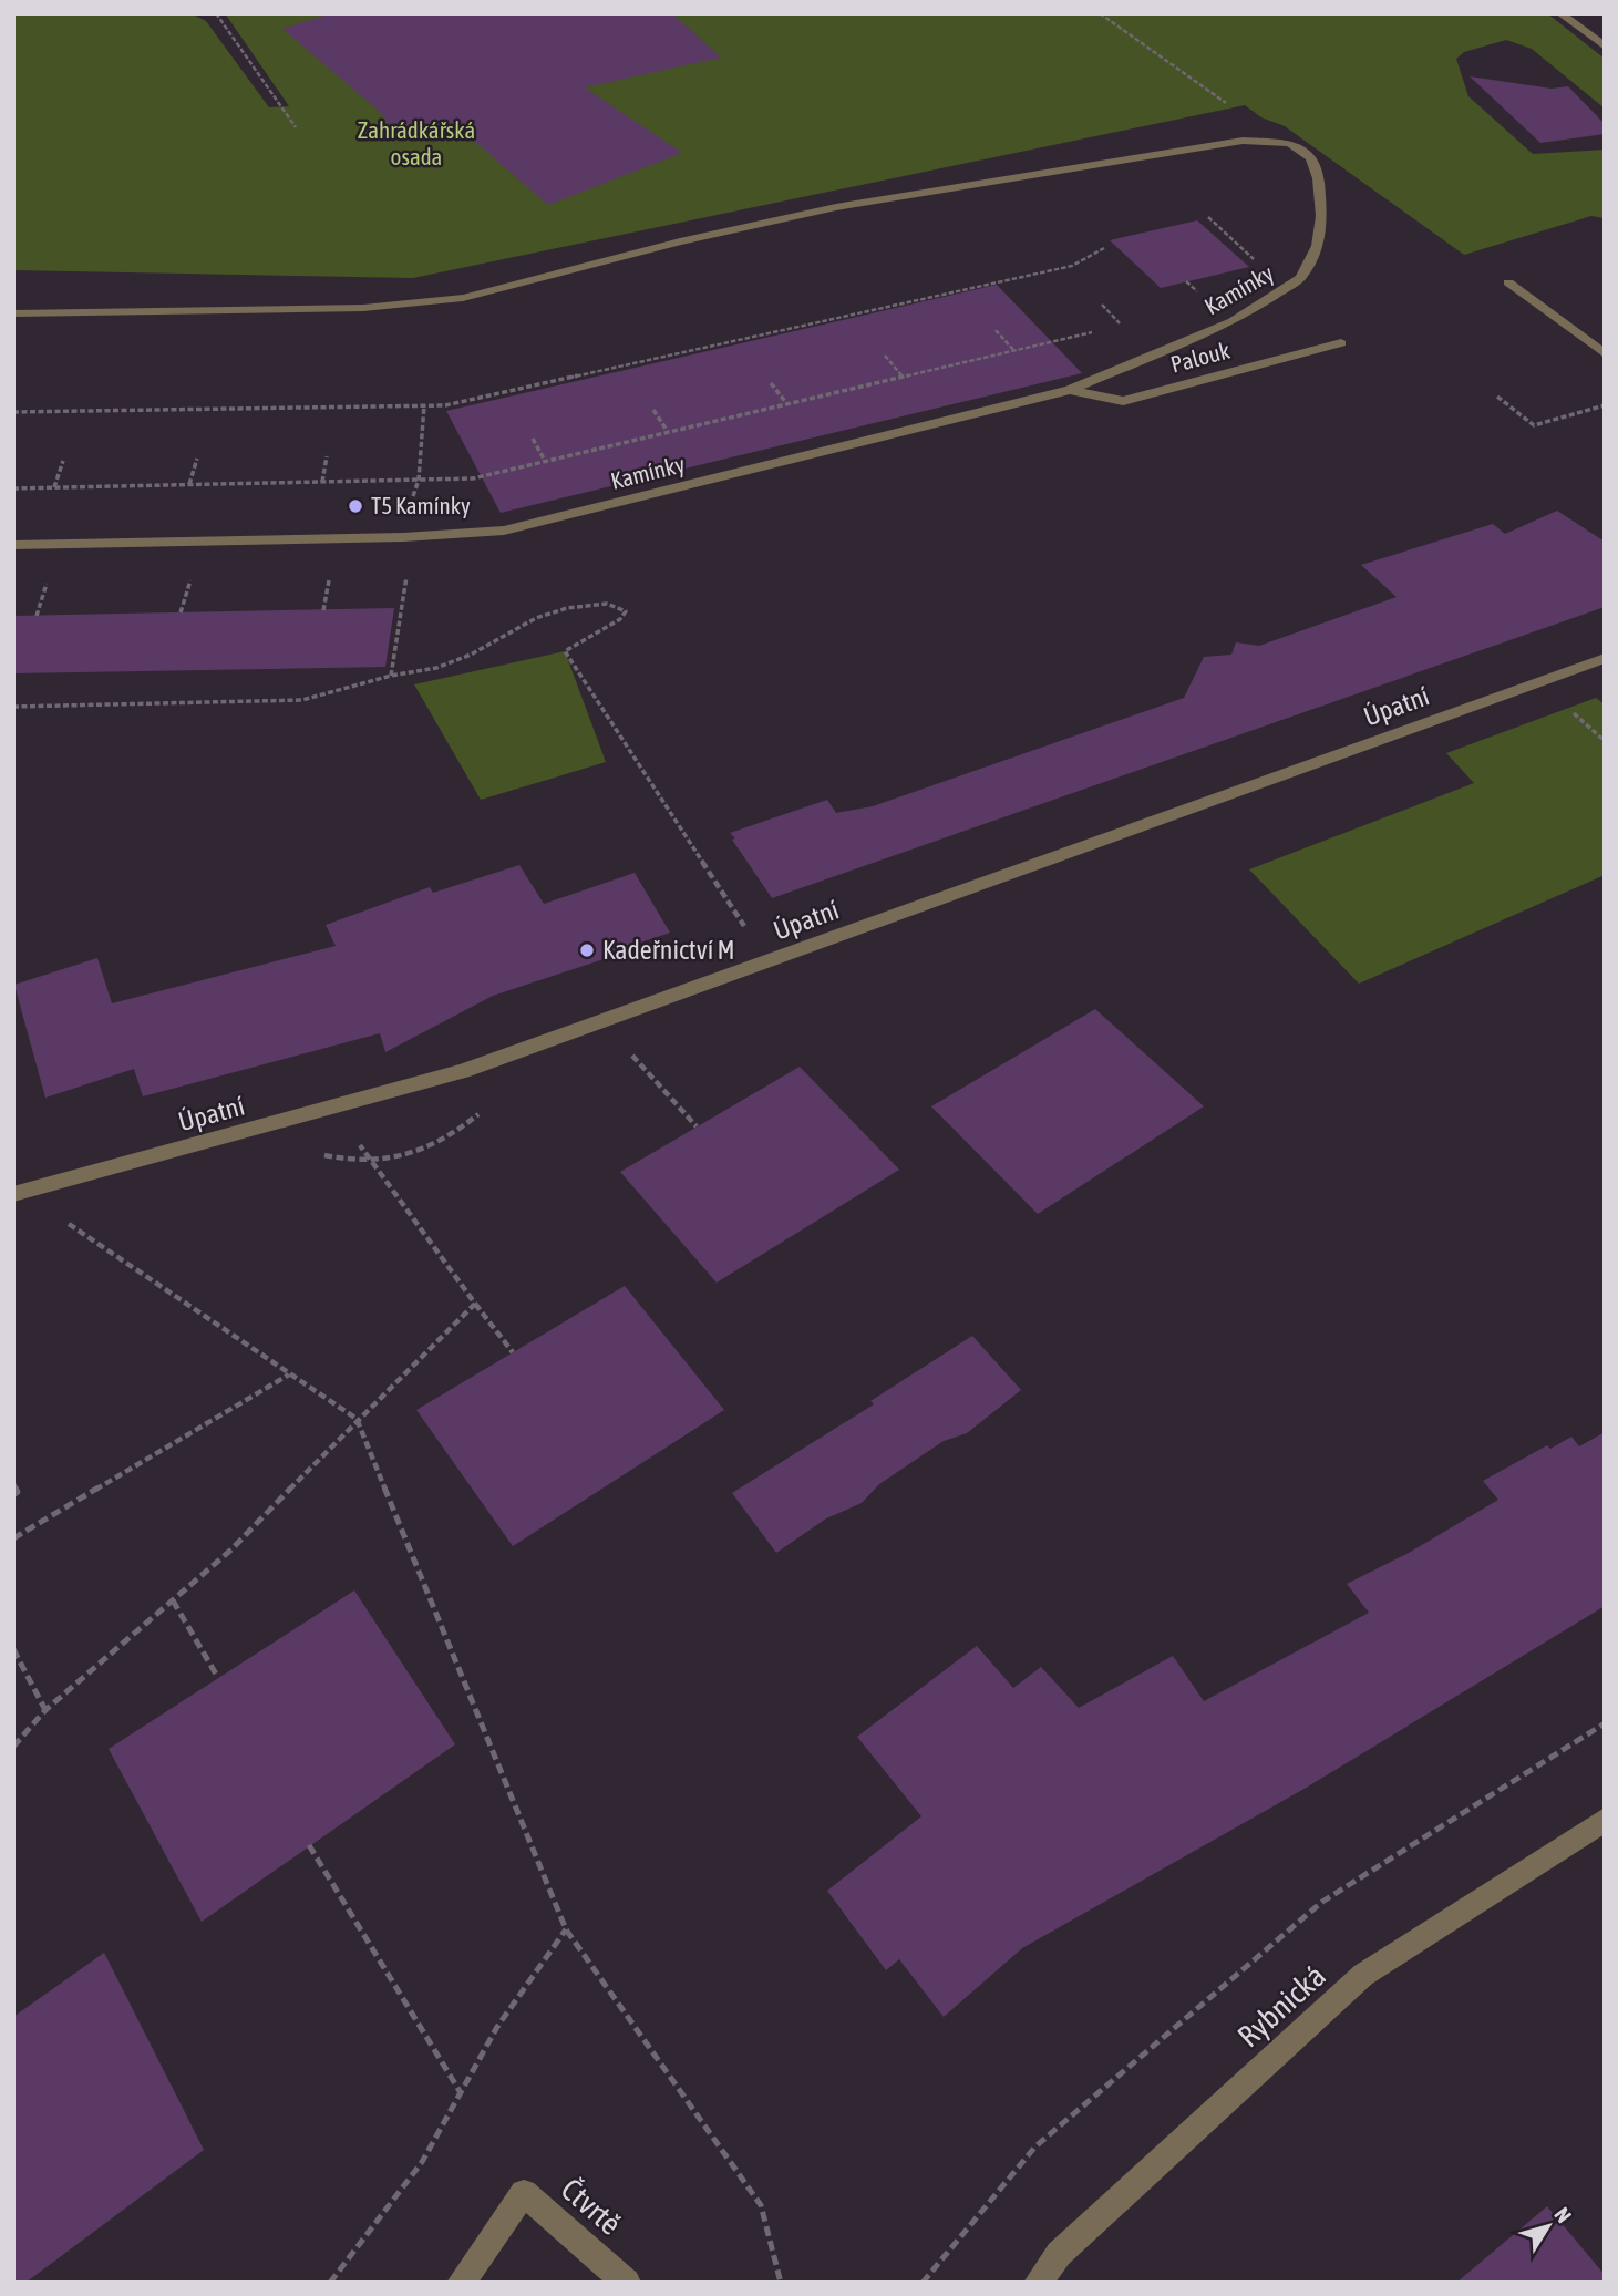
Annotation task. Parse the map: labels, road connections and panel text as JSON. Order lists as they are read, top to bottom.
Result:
{
  "streets": {
    "street": [
      "Kamínky",
      "Palouk",
      "Úpatní",
      "Rybnická",
      "Čtvrtě"
    ]
  },
  "crossings": [
    ["Kamínky", "Palouk"]
  ],
  "parks": ["Zahrádkářská osada"],
  "places": ["T5 Kamínky", "Kadeřnictví M"],
  "north": "top right"
}
